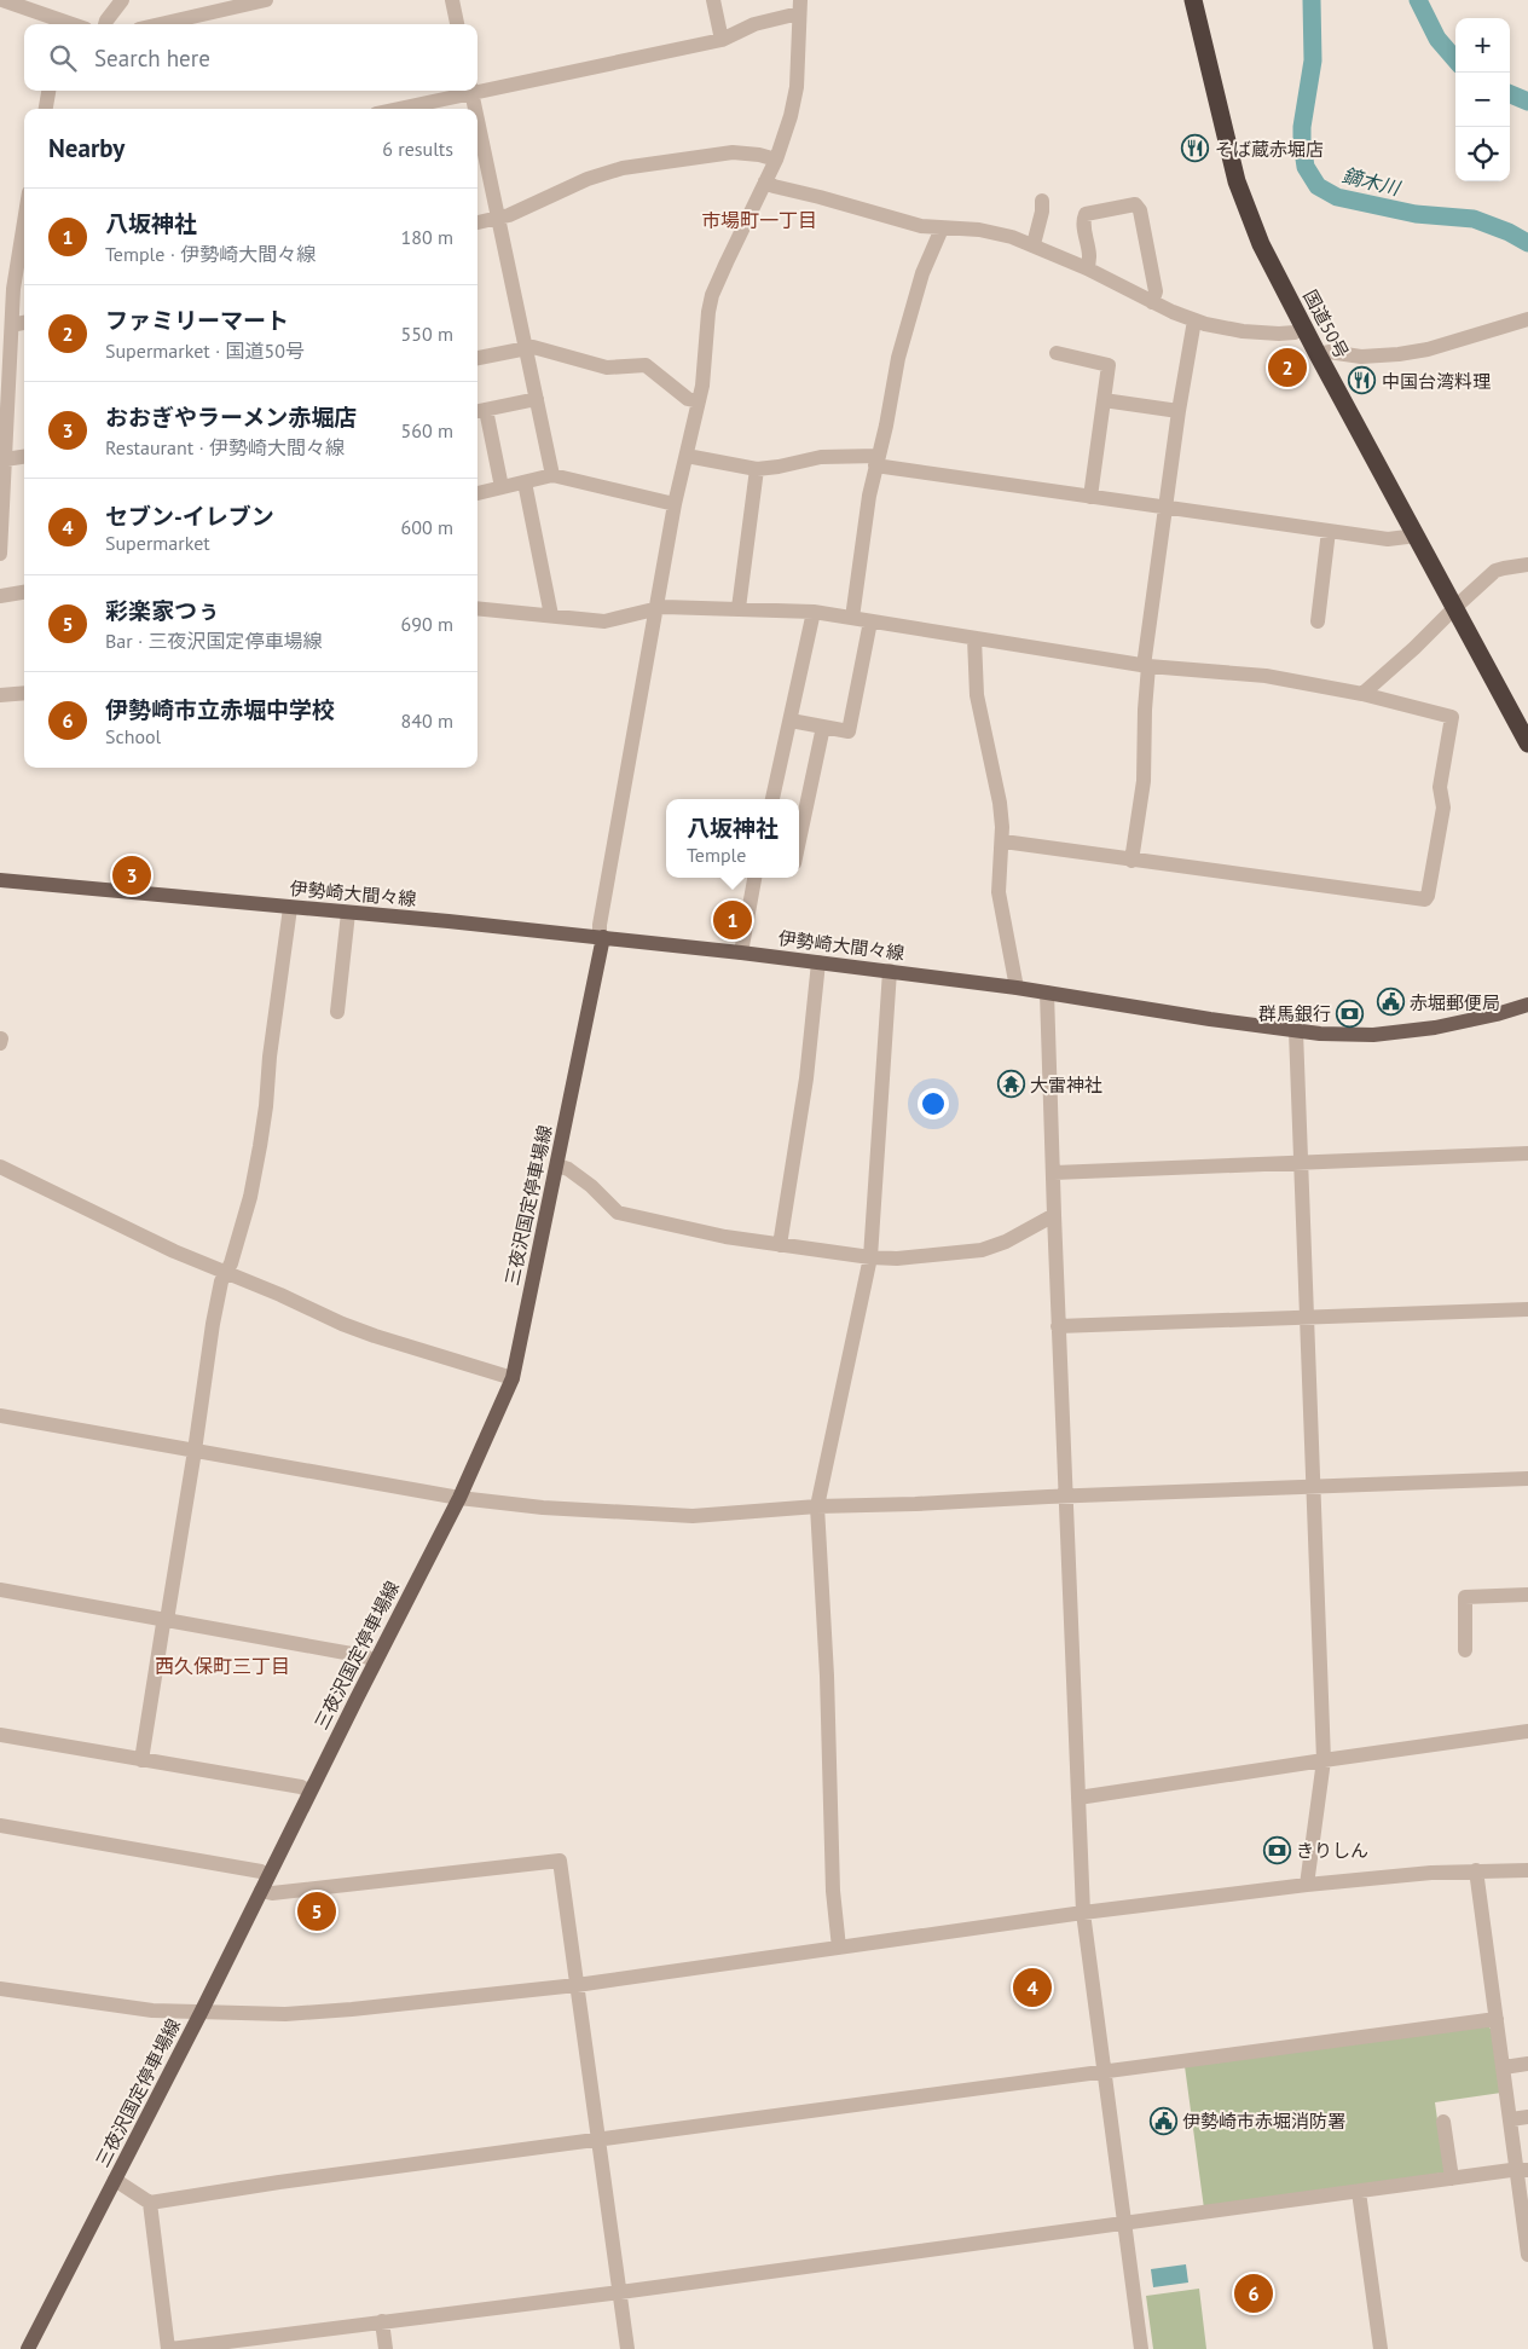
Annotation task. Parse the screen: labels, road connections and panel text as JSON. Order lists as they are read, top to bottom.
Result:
{
  "streets": {
    "highway": ["国道50号"],
    "main road": ["伊勢崎大間々線", "三夜沢国定停車場線"]
  },
  "crossings": [
    ["伊勢崎大間々線", "三夜沢国定停車場線"]
  ],
  "districts": ["市場町一丁目", "西久保町三丁目"],
  "water": ["鏑木川"],
  "places": {
    "restaurant": ["そば蔵赤堀店", "中国台湾料理"],
    "public building": ["赤堀郵便局", "伊勢崎市赤堀消防署"],
    "bank": ["群馬銀行", "きりしん"],
    "temple": ["大雷神社"]
  },
  "page": {
    "map_buttons": ["+", "−"],
    "search": "Search here",
    "heading": ["Nearby", "6 results"],
    "list": [
      {
        "mark": "1",
        "name": "八坂神社",
        "note": "Temple · 伊勢崎大間々線",
        "value": "180 m"
      },
      {
        "mark": "2",
        "name": "ファミリーマート",
        "note": "Supermarket · 国道50号",
        "value": "550 m"
      },
      {
        "mark": "3",
        "name": "おおぎやラーメン赤堀店",
        "note": "Restaurant · 伊勢崎大間々線",
        "value": "560 m"
      },
      {
        "mark": "4",
        "name": "セブン-イレブン",
        "note": "Supermarket",
        "value": "600 m"
      },
      {
        "mark": "5",
        "name": "彩楽家つぅ",
        "note": "Bar · 三夜沢国定停車場線",
        "value": "690 m"
      },
      {
        "mark": "6",
        "name": "伊勢崎市立赤堀中学校",
        "note": "School",
        "value": "840 m"
      }
    ],
    "pins": [
      "2",
      "3",
      "1",
      "5",
      "4",
      "6"
    ],
    "popup": ["八坂神社", "Temple"]
  }
}
